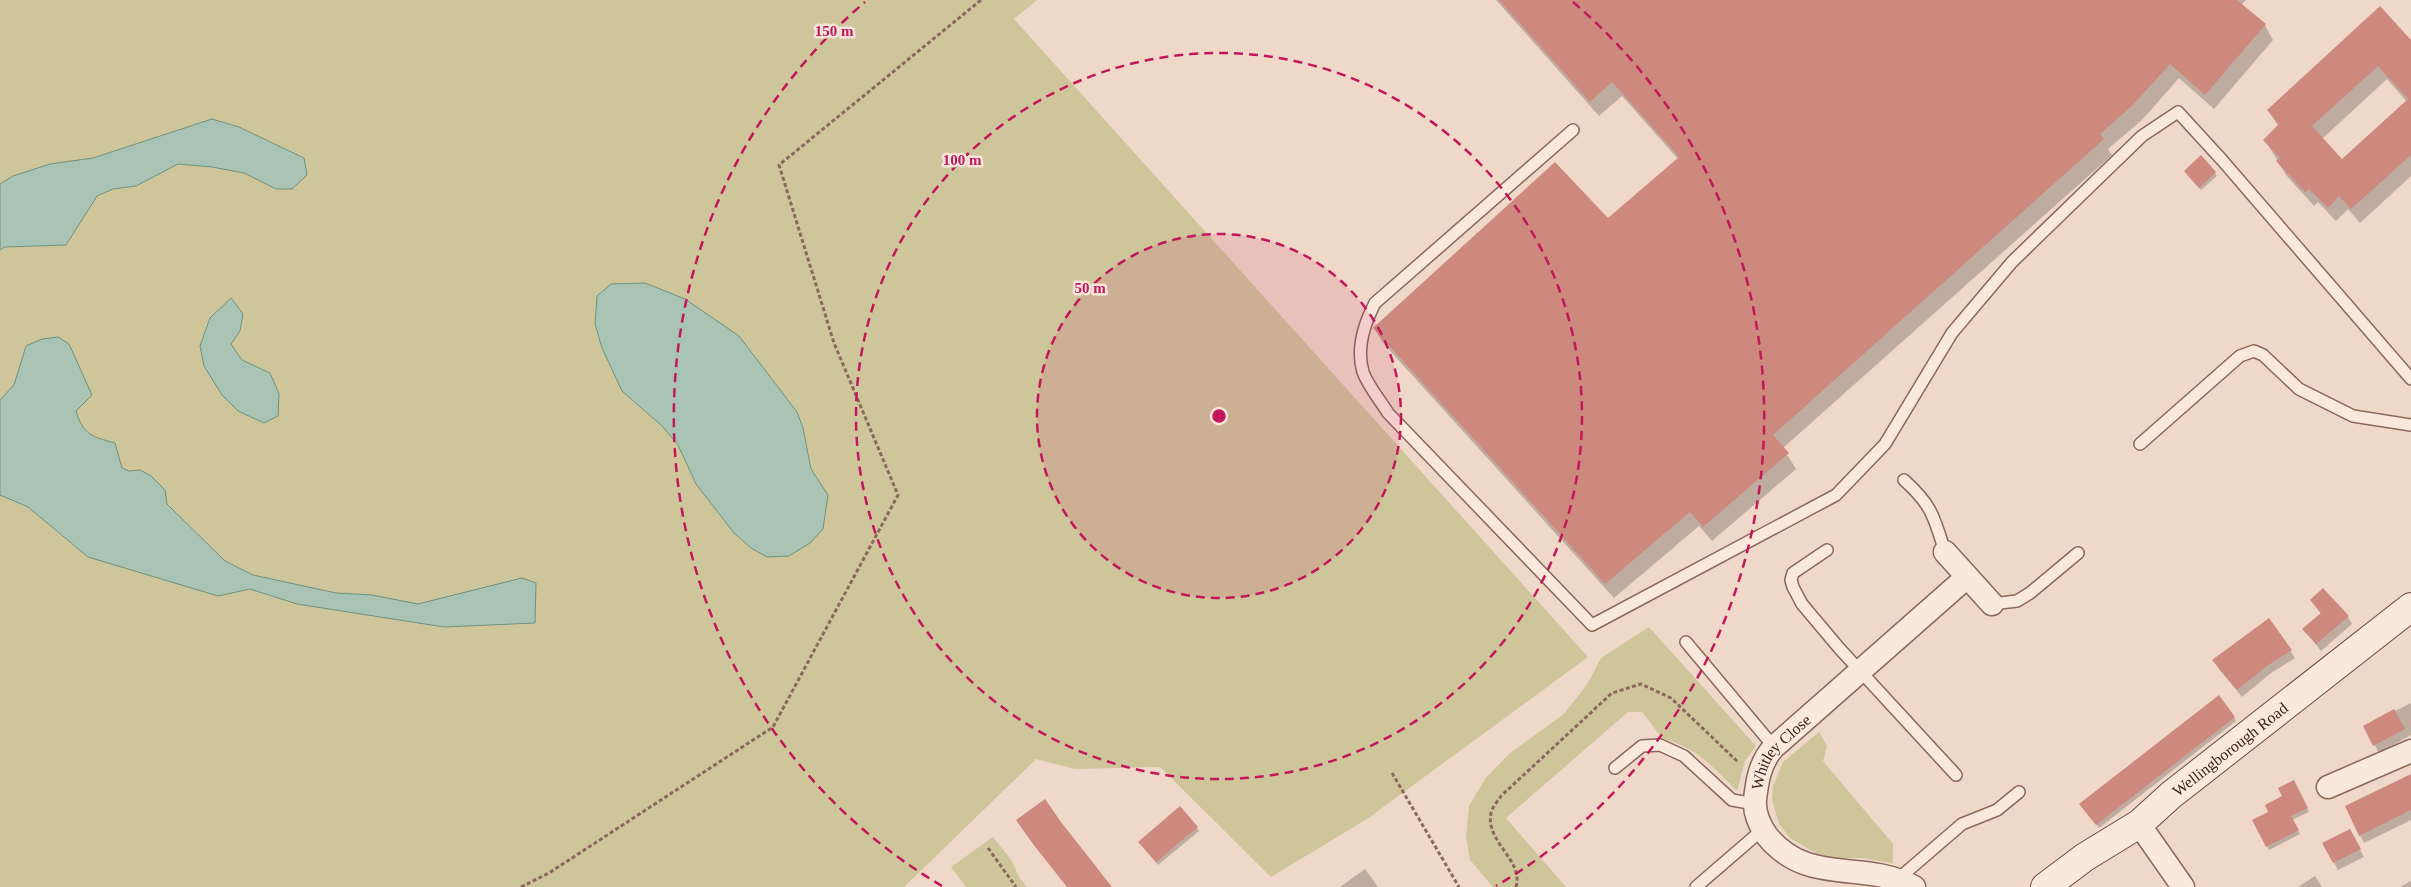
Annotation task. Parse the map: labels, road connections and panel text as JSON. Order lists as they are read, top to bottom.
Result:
{
  "streets": {
    "main road": ["Wellingborough Road"],
    "street": ["Whitley Close"]
  },
  "rings": ["150 m", "100 m", "50 m"]
}
